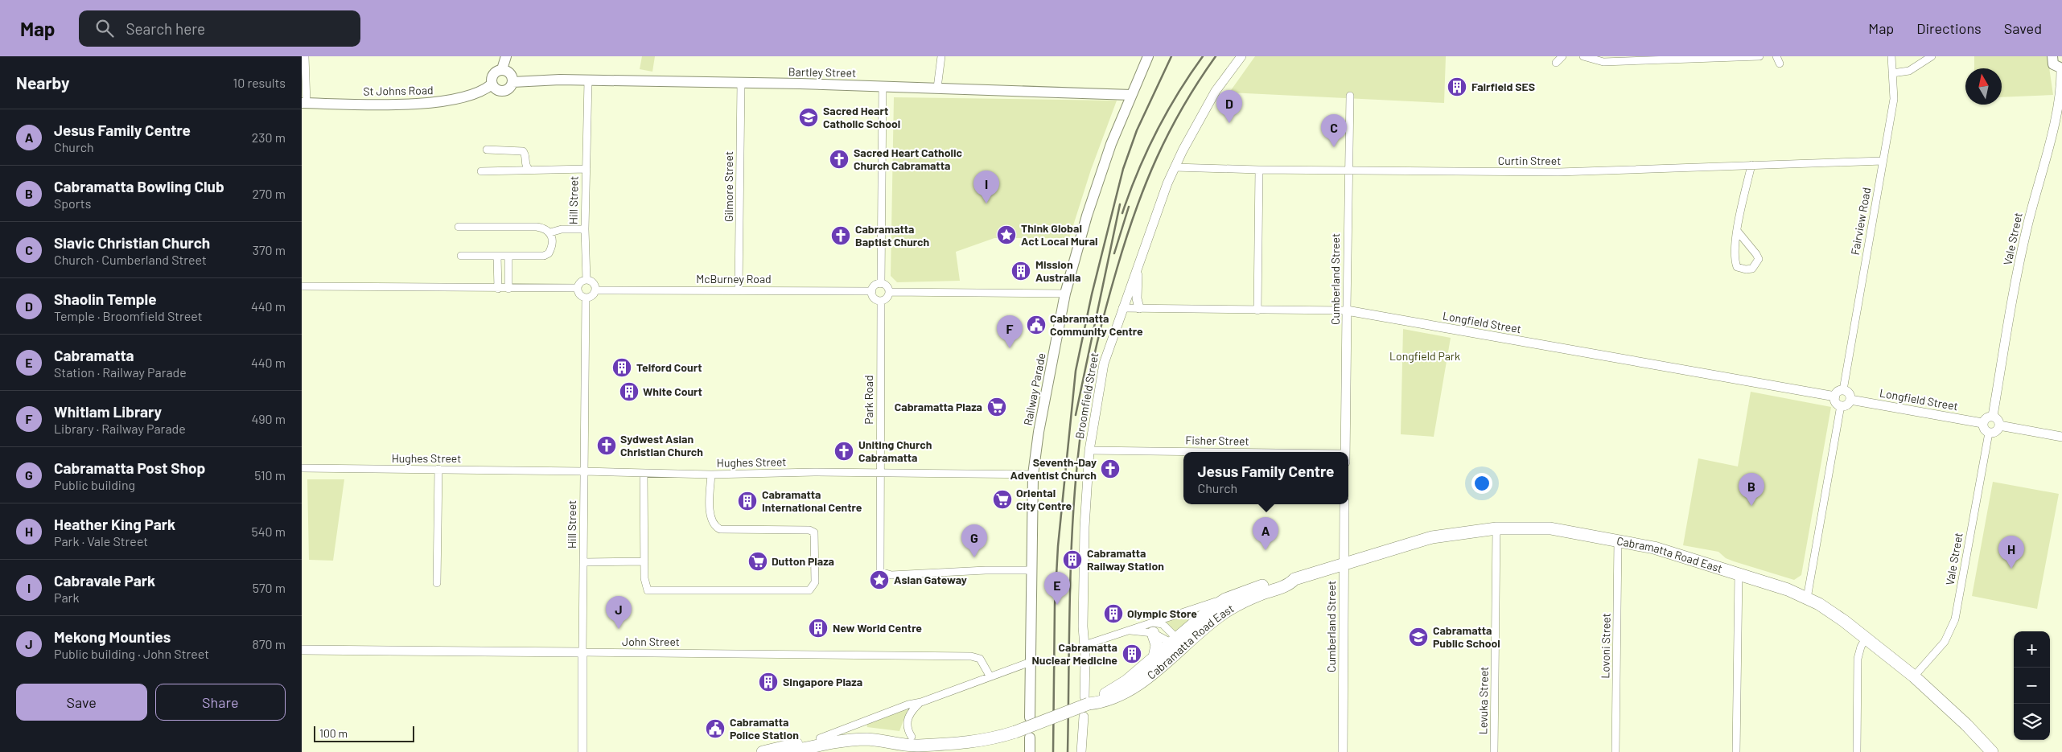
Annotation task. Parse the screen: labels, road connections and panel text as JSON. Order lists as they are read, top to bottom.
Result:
{
  "streets": {
    "main road": [
      "Bartley Street",
      "St Johns Road",
      "Railway Parade",
      "Cabramatta Road East"
    ],
    "street": [
      "Curtin Street",
      "Gilmore Street",
      "Hill Street",
      "Fairview Road",
      "Vale Street",
      "McBurney Road",
      "Cumberland Street",
      "Longfield Street",
      "Broomfield Street",
      "Park Road",
      "Fisher Street",
      "Hughes Street",
      "John Street",
      "Lovoni Street",
      "Levuka Street"
    ]
  },
  "crossings": [
    ["Bartley Street", "St Johns Road"],
    ["Bartley Street", "Gilmore Street"],
    ["Bartley Street", "Hill Street"],
    ["Bartley Street", "Railway Parade"],
    ["Curtin Street", "Fairview Road"],
    ["Curtin Street", "Cumberland Street"],
    ["Curtin Street", "Broomfield Street"],
    ["Gilmore Street", "McBurney Road"],
    ["Hill Street", "McBurney Road"],
    ["Hill Street", "Hughes Street"],
    ["Hill Street", "John Street"],
    ["Fairview Road", "Longfield Street"],
    ["Vale Street", "Longfield Street"],
    ["Vale Street", "Cabramatta Road East"],
    ["McBurney Road", "Park Road"],
    ["Cumberland Street", "Longfield Street"],
    ["Cumberland Street", "Cabramatta Road East"],
    ["Longfield Street", "Broomfield Street"],
    ["Railway Parade", "Park Road"],
    ["Railway Parade", "Hughes Street"],
    ["Broomfield Street", "Fisher Street"],
    ["Broomfield Street", "Cabramatta Road East"],
    ["Park Road", "Hughes Street"],
    ["Cabramatta Road East", "Lovoni Street"],
    ["Cabramatta Road East", "Levuka Street"]
  ],
  "parks": ["Longfield Park"],
  "places": {
    "building": [
      "Fairfield SES",
      "Mission Australia",
      "Telford Court",
      "White Court",
      "Cabramatta International Centre",
      "Cabramatta Railway Station",
      "Olympic Store",
      "New World Centre",
      "Cabramatta Nuclear Medicine",
      "Singapore Plaza"
    ],
    "school or university": ["Sacred Heart Catholic School", "Cabramatta Public School"],
    "church": [
      "Sacred Heart Catholic Church Cabramatta",
      "Cabramatta Baptist Church",
      "Sydwest Asian Christian Church",
      "Uniting Church Cabramatta",
      "Seventh-Day Adventist Church"
    ],
    "place": ["Think Global Act Local Mural", "Asian Gateway"],
    "public building": ["Cabramatta Community Centre", "Cabramatta Police Station"],
    "supermarket": ["Cabramatta Plaza", "Oriental City Centre", "Dutton Plaza"]
  },
  "scale_bar": "100 m",
  "north": "top",
  "page": {
    "header": "Map",
    "search": "Search here",
    "nav": ["Map", "Directions", "Saved"],
    "heading": ["Nearby", "10 results"],
    "pins": [
      "D",
      "C",
      "I",
      "F",
      "B",
      "A",
      "G",
      "H",
      "E",
      "J"
    ],
    "list": [
      {
        "mark": "A",
        "name": "Jesus Family Centre",
        "note": "Church",
        "value": "230 m"
      },
      {
        "mark": "B",
        "name": "Cabramatta Bowling Club",
        "note": "Sports",
        "value": "270 m"
      },
      {
        "mark": "C",
        "name": "Slavic Christian Church",
        "note": "Church · Cumberland Street",
        "value": "370 m"
      },
      {
        "mark": "D",
        "name": "Shaolin Temple",
        "note": "Temple · Broomfield Street",
        "value": "440 m"
      },
      {
        "mark": "E",
        "name": "Cabramatta",
        "note": "Station · Railway Parade",
        "value": "440 m"
      },
      {
        "mark": "F",
        "name": "Whitlam Library",
        "note": "Library · Railway Parade",
        "value": "490 m"
      },
      {
        "mark": "G",
        "name": "Cabramatta Post Shop",
        "note": "Public building",
        "value": "510 m"
      },
      {
        "mark": "H",
        "name": "Heather King Park",
        "note": "Park · Vale Street",
        "value": "540 m"
      },
      {
        "mark": "I",
        "name": "Cabravale Park",
        "note": "Park",
        "value": "570 m"
      },
      {
        "mark": "J",
        "name": "Mekong Mounties",
        "note": "Public building · John Street",
        "value": "870 m"
      }
    ],
    "popup": ["Jesus Family Centre", "Church"],
    "map_buttons": ["+", "−"],
    "buttons": ["Save", "Share"],
    "scale": "100 m"
  }
}
